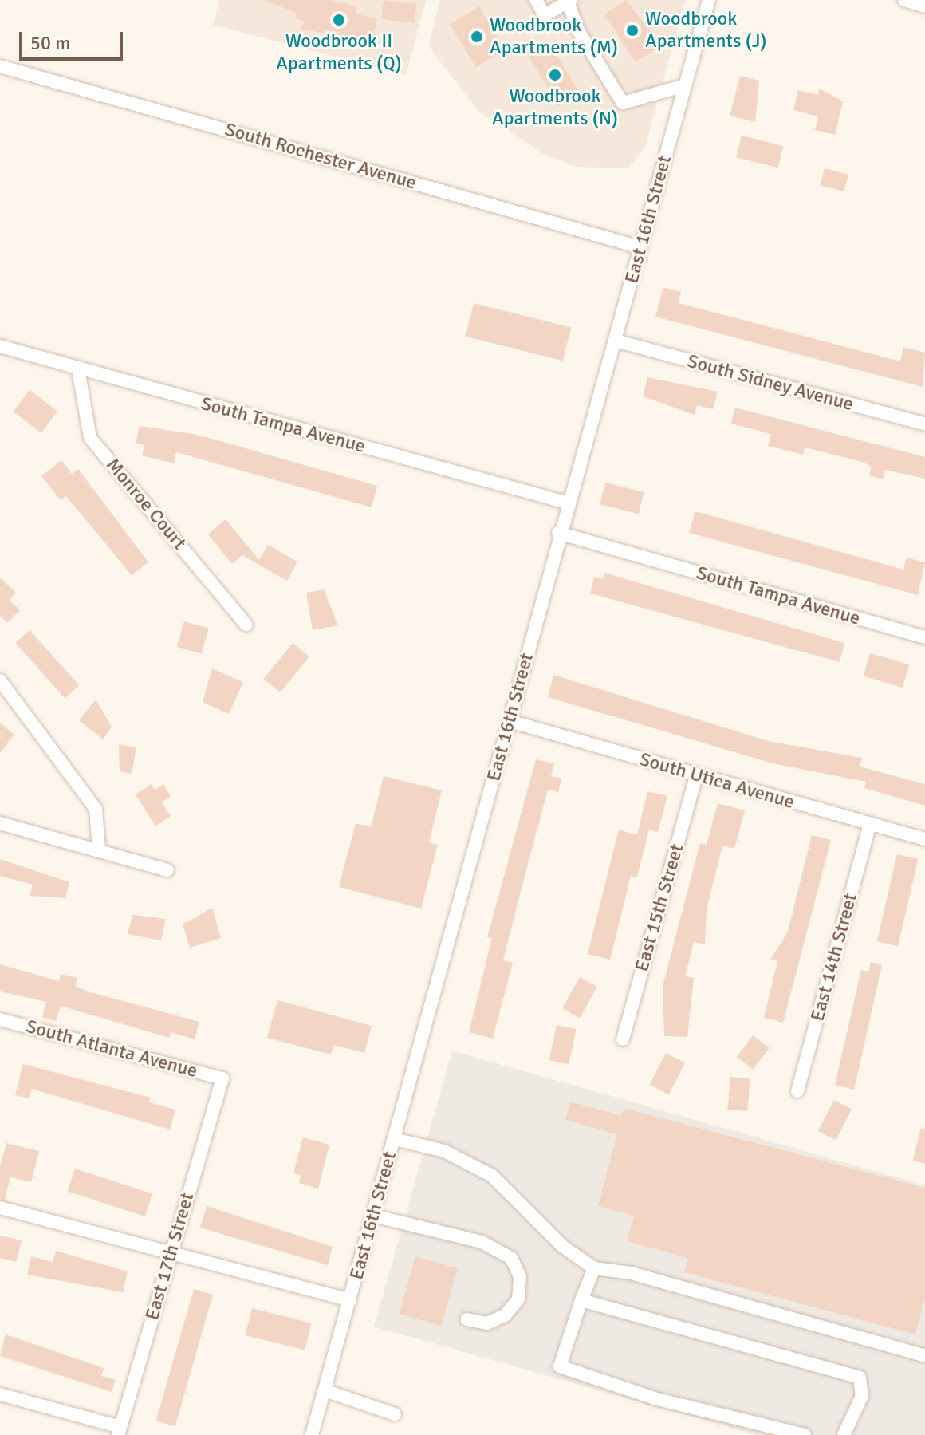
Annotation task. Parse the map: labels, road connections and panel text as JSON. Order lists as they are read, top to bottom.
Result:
{
  "streets": {
    "street": [
      "South Rochester Avenue",
      "East 16th Street",
      "South Sidney Avenue",
      "South Tampa Avenue",
      "Monroe Court",
      "South Utica Avenue",
      "East 15th Street",
      "East 14th Street",
      "South Atlanta Avenue",
      "East 17th Street"
    ]
  },
  "crossings": [
    ["South Rochester Avenue", "East 16th Street"],
    ["East 16th Street", "South Sidney Avenue"],
    ["East 16th Street", "South Tampa Avenue"],
    ["East 16th Street", "South Utica Avenue"],
    ["South Tampa Avenue", "Monroe Court"],
    ["South Utica Avenue", "East 15th Street"],
    ["South Utica Avenue", "East 14th Street"],
    ["South Atlanta Avenue", "East 17th Street"]
  ],
  "places": [
    "Woodbrook II Apartments (Q)",
    "Woodbrook Apartments (J)",
    "Woodbrook Apartments (M)",
    "Woodbrook Apartments (N)"
  ],
  "scale_bar": "50 m"
}
